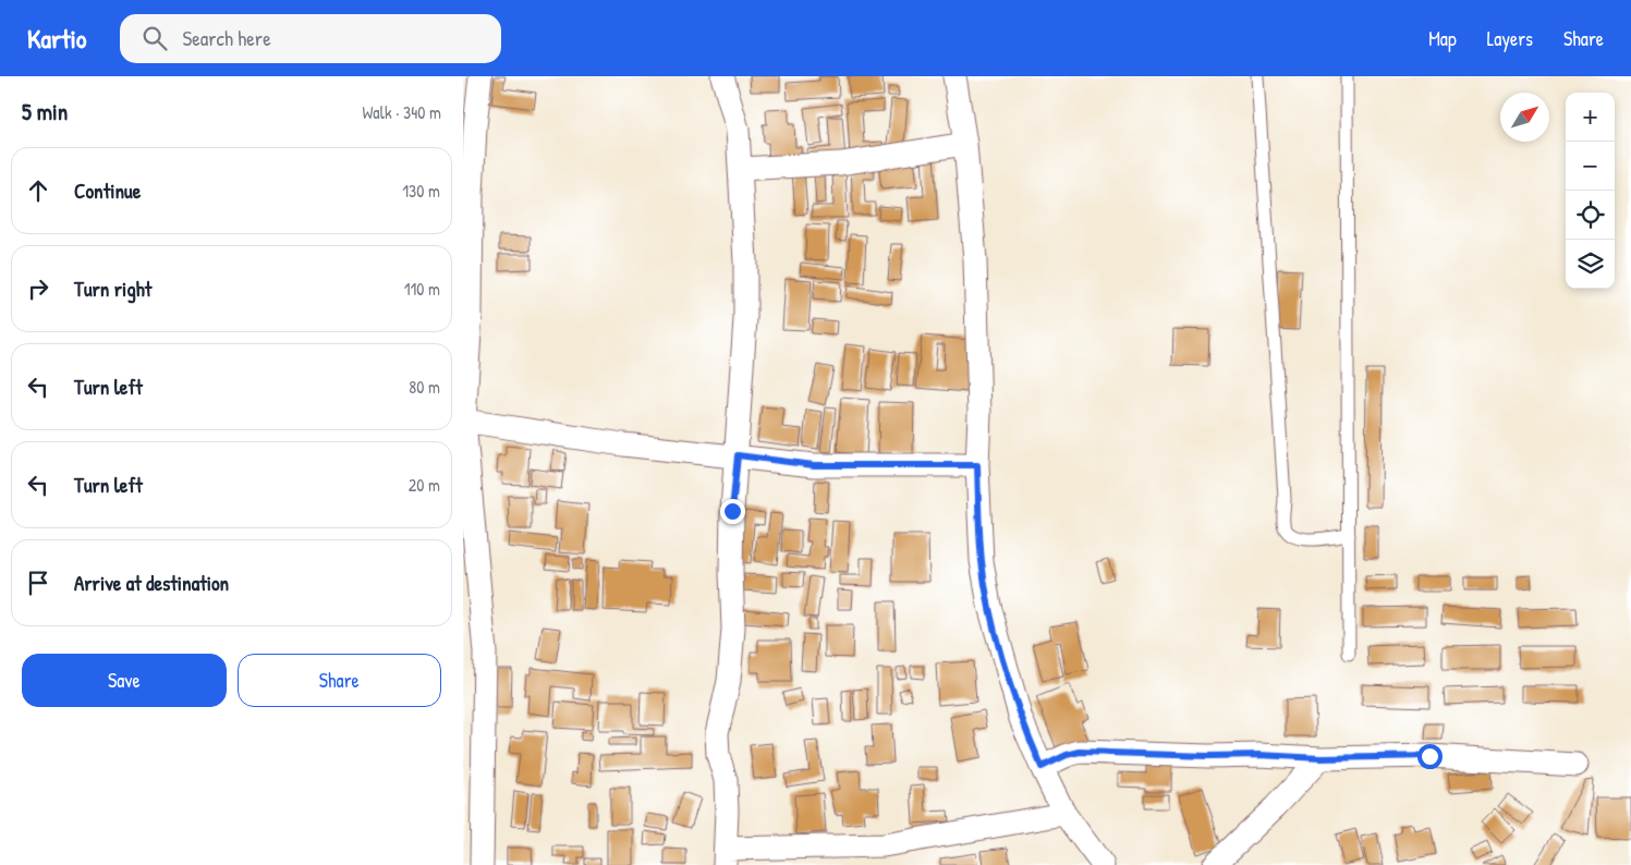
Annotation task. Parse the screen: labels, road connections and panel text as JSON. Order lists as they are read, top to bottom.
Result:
{
  "north": "top right",
  "page": {
    "header": "Kartio",
    "search": "Search here",
    "nav": ["Map", "Layers", "Share"],
    "heading": ["5 min", "Walk · 340 m"],
    "map_buttons": ["+", "−"],
    "list": [
      ["Continue", "130 m"],
      ["Turn right", "110 m"],
      ["Turn left", "80 m"],
      ["Turn left", "20 m"],
      "Arrive at destination"
    ],
    "buttons": ["Save", "Share"]
  }
}
